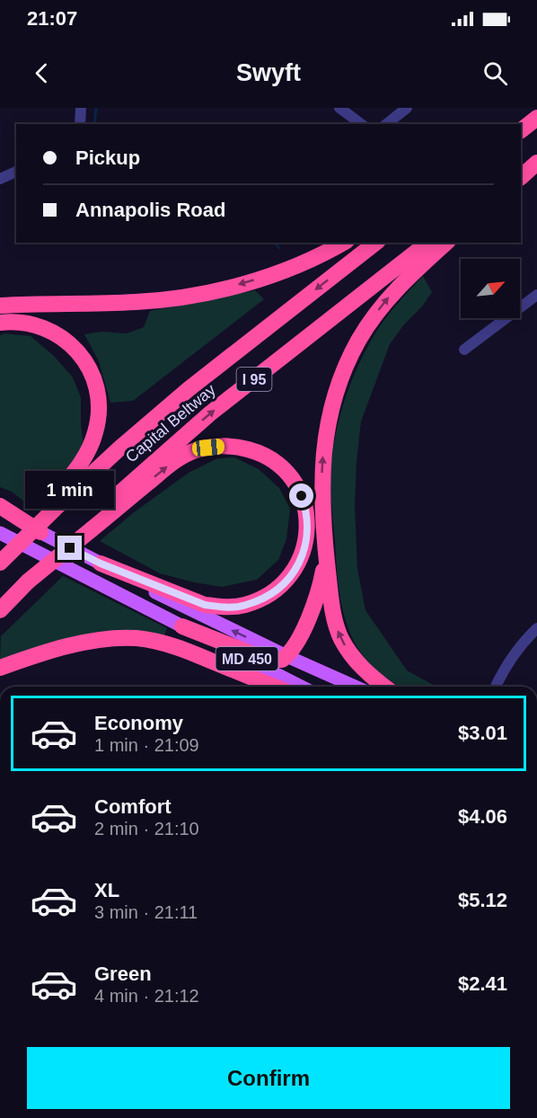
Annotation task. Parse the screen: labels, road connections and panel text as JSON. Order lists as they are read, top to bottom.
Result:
{
  "streets": {
    "highway": ["I 95", "Capital Beltway"],
    "main road": ["MD 450"]
  },
  "north": "top right",
  "page": {
    "status": "21:07",
    "header": "Swyft",
    "banner": ["Pickup", "Annapolis Road"],
    "bubble": "1 min",
    "list": [
      {
        "name": "Economy",
        "note": "1 min · 21:09",
        "value": "$3.01"
      },
      {
        "name": "Comfort",
        "note": "2 min · 21:10",
        "value": "$4.06"
      },
      {
        "name": "XL",
        "note": "3 min · 21:11",
        "value": "$5.12"
      },
      {
        "name": "Green",
        "note": "4 min · 21:12",
        "value": "$2.41"
      }
    ],
    "buttons": "Confirm"
  }
}
